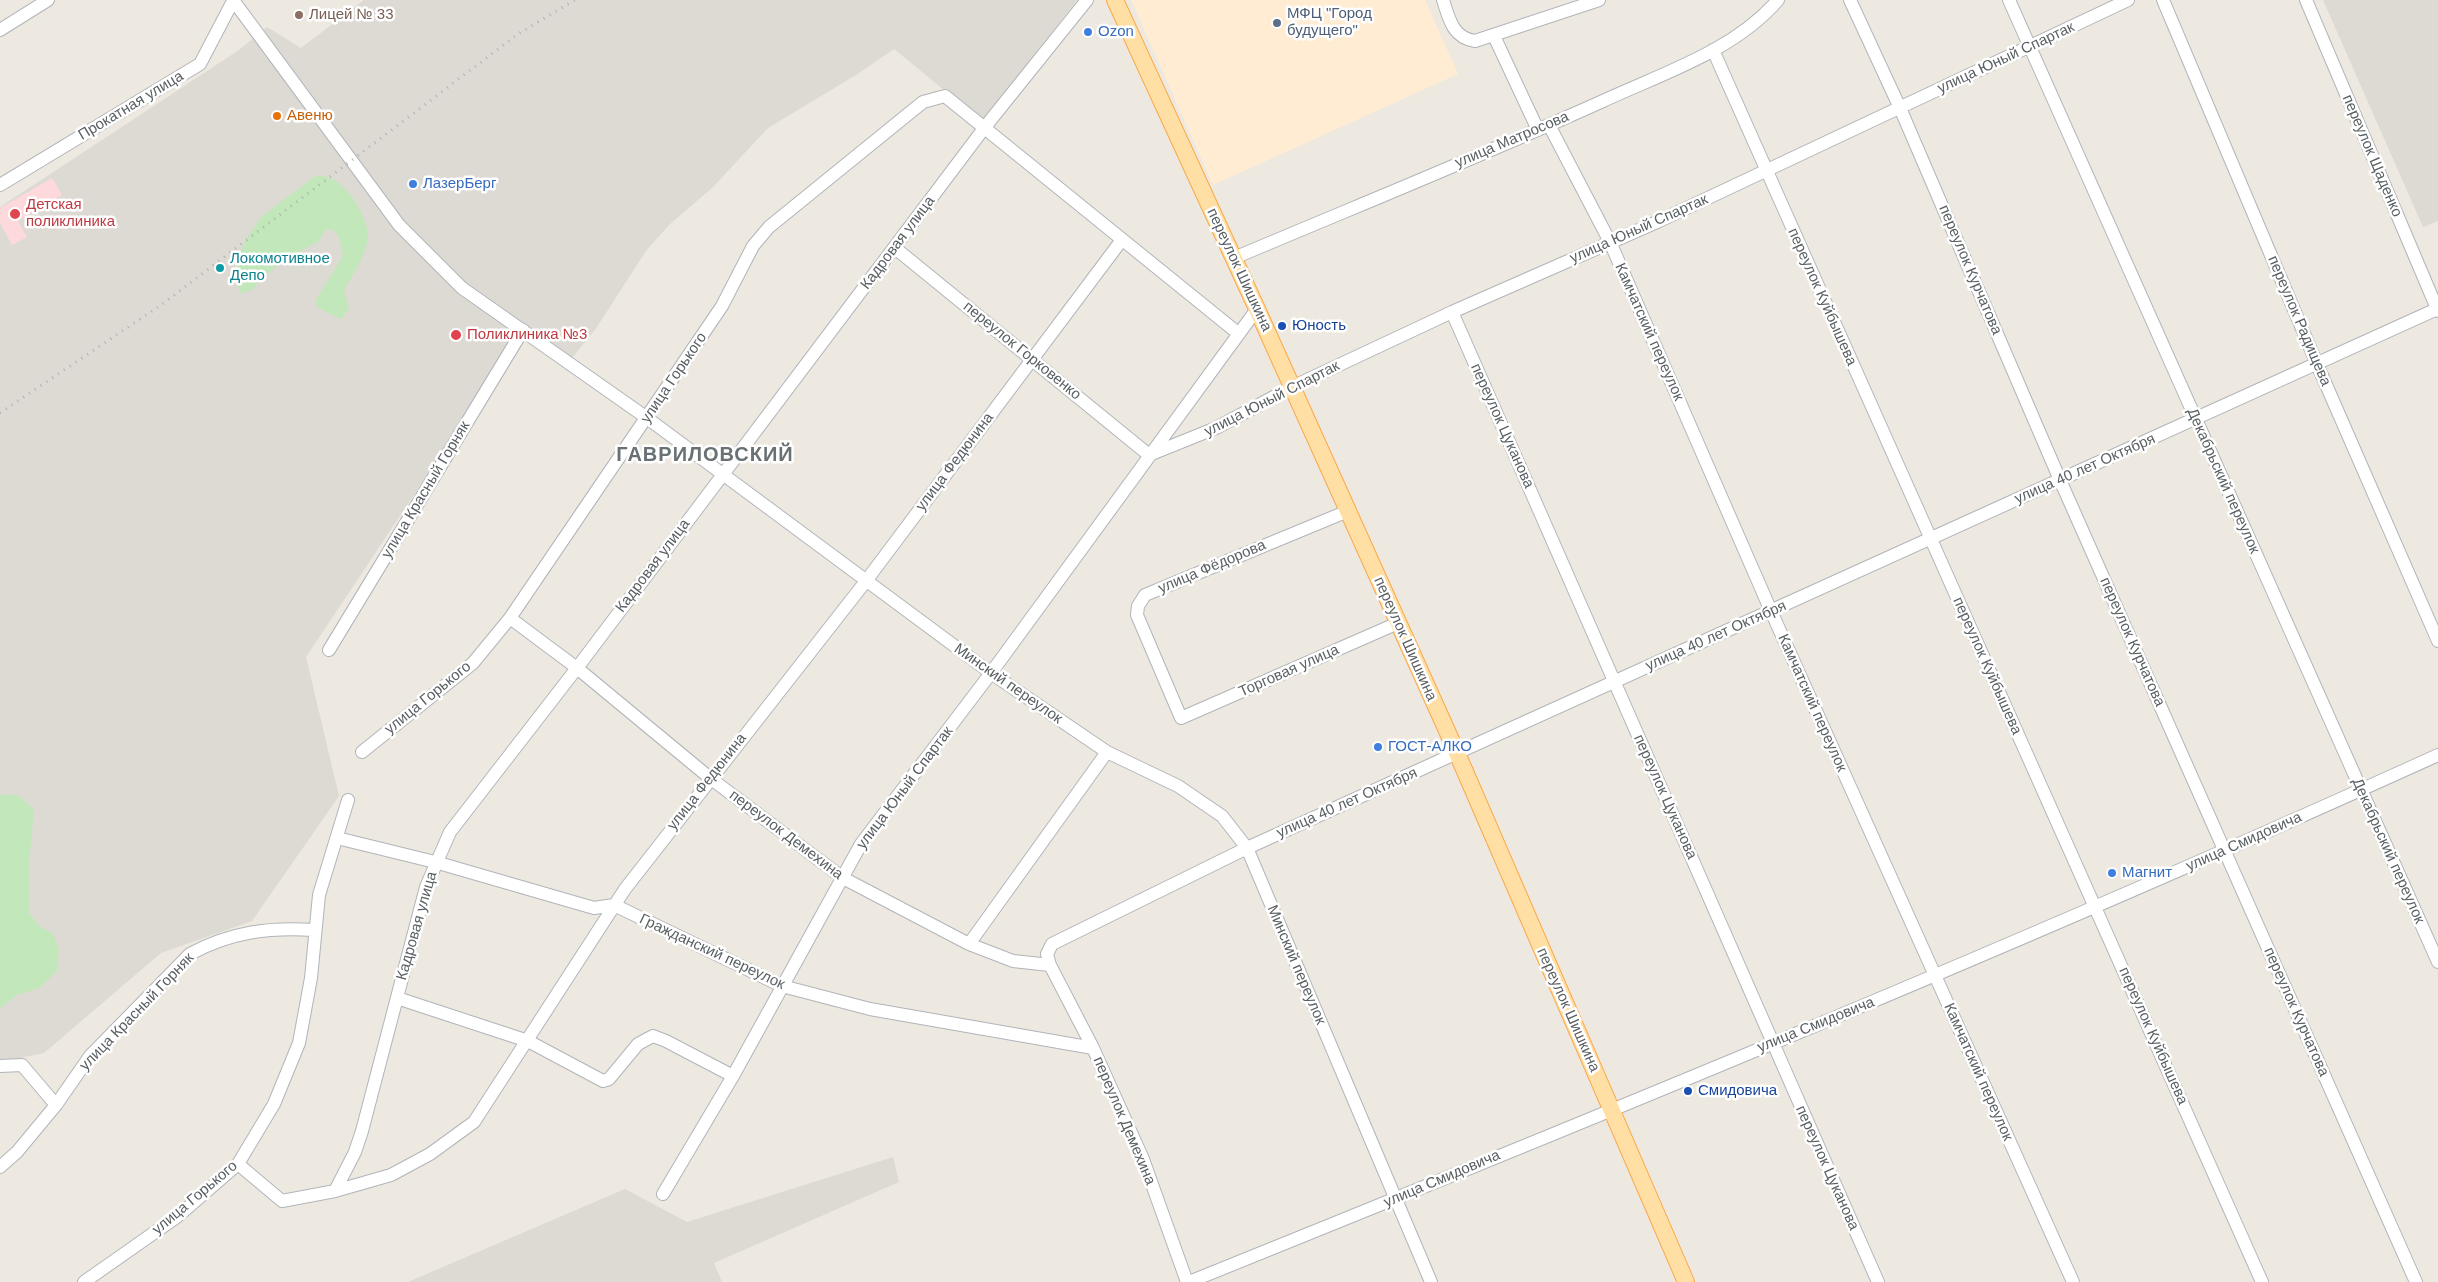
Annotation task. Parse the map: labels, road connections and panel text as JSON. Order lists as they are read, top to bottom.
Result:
{
  "streets": {
    "main road": ["переулок Шишкина"],
    "street": [
      "улица Юный Спартак",
      "Прокатная улица",
      "улица Матросова",
      "переулок Щаденко",
      "Кадровая улица",
      "переулок Курчатова",
      "переулок Куйбышева",
      "переулок Радищева",
      "Камчатский переулок",
      "переулок Горковенко",
      "улица Горького",
      "переулок Цуканова",
      "улица Федюнина",
      "улица 40 лет Октября",
      "Декабрьский переулок",
      "улица Красный Горняк",
      "улица Фёдорова",
      "Торговая улица",
      "Минский переулок",
      "переулок Демехина",
      "улица Смидовича",
      "Гражданский переулок"
    ]
  },
  "crossings": [
    ["улица Юный Спартак", "переулок Шишкина"],
    ["улица Юный Спартак", "переулок Курчатова"],
    ["улица Юный Спартак", "переулок Куйбышева"],
    ["улица Юный Спартак", "Камчатский переулок"],
    ["улица Юный Спартак", "переулок Горковенко"],
    ["улица Юный Спартак", "переулок Цуканова"],
    ["улица Юный Спартак", "Декабрьский переулок"],
    ["улица Юный Спартак", "Минский переулок"],
    ["улица Юный Спартак", "переулок Демехина"],
    ["улица Юный Спартак", "Гражданский переулок"],
    ["Прокатная улица", "Минский переулок"],
    ["улица Матросова", "переулок Шишкина"],
    ["улица Матросова", "переулок Куйбышева"],
    ["улица Матросова", "Камчатский переулок"],
    ["переулок Щаденко", "улица 40 лет Октября"],
    ["Кадровая улица", "переулок Шишкина"],
    ["Кадровая улица", "переулок Горковенко"],
    ["Кадровая улица", "улица Федюнина"],
    ["Кадровая улица", "Минский переулок"],
    ["Кадровая улица", "переулок Демехина"],
    ["Кадровая улица", "Гражданский переулок"],
    ["переулок Шишкина", "улица Горького"],
    ["переулок Шишкина", "улица Федюнина"],
    ["переулок Шишкина", "улица 40 лет Октября"],
    ["переулок Шишкина", "улица Фёдорова"],
    ["переулок Шишкина", "Торговая улица"],
    ["переулок Шишкина", "улица Смидовича"],
    ["переулок Курчатова", "улица 40 лет Октября"],
    ["переулок Курчатова", "улица Смидовича"],
    ["переулок Куйбышева", "улица 40 лет Октября"],
    ["переулок Куйбышева", "улица Смидовича"],
    ["переулок Радищева", "улица 40 лет Октября"],
    ["Камчатский переулок", "улица 40 лет Октября"],
    ["Камчатский переулок", "улица Смидовича"],
    ["переулок Горковенко", "улица Федюнина"],
    ["улица Горького", "улица Федюнина"],
    ["улица Горького", "улица Красный Горняк"],
    ["улица Горького", "Минский переулок"],
    ["улица Горького", "переулок Демехина"],
    ["улица Горького", "Гражданский переулок"],
    ["переулок Цуканова", "улица 40 лет Октября"],
    ["переулок Цуканова", "улица Смидовича"],
    ["улица Федюнина", "Минский переулок"],
    ["улица Федюнина", "переулок Демехина"],
    ["улица Федюнина", "Гражданский переулок"],
    ["улица 40 лет Октября", "Декабрьский переулок"],
    ["улица 40 лет Октября", "Минский переулок"],
    ["улица 40 лет Октября", "переулок Демехина"],
    ["Декабрьский переулок", "улица Смидовича"],
    ["улица Красный Горняк", "Минский переулок"],
    ["улица Фёдорова", "Торговая улица"],
    ["Минский переулок", "улица Смидовича"],
    ["переулок Демехина", "улица Смидовича"],
    ["переулок Демехина", "Гражданский переулок"]
  ],
  "districts": ["ГАВРИЛОВСКИЙ"],
  "places": [
    "Лицей № 33",
    "МФЦ \"Город будущего\"",
    "Ozon",
    "Авеню",
    "ЛазерБерг",
    "Детская поликлиника",
    "Локомотивное Депо",
    "Юность",
    "Поликлиника №3",
    "ГОСТ-АЛКО",
    "Магнит",
    "Смидовича"
  ]
}
